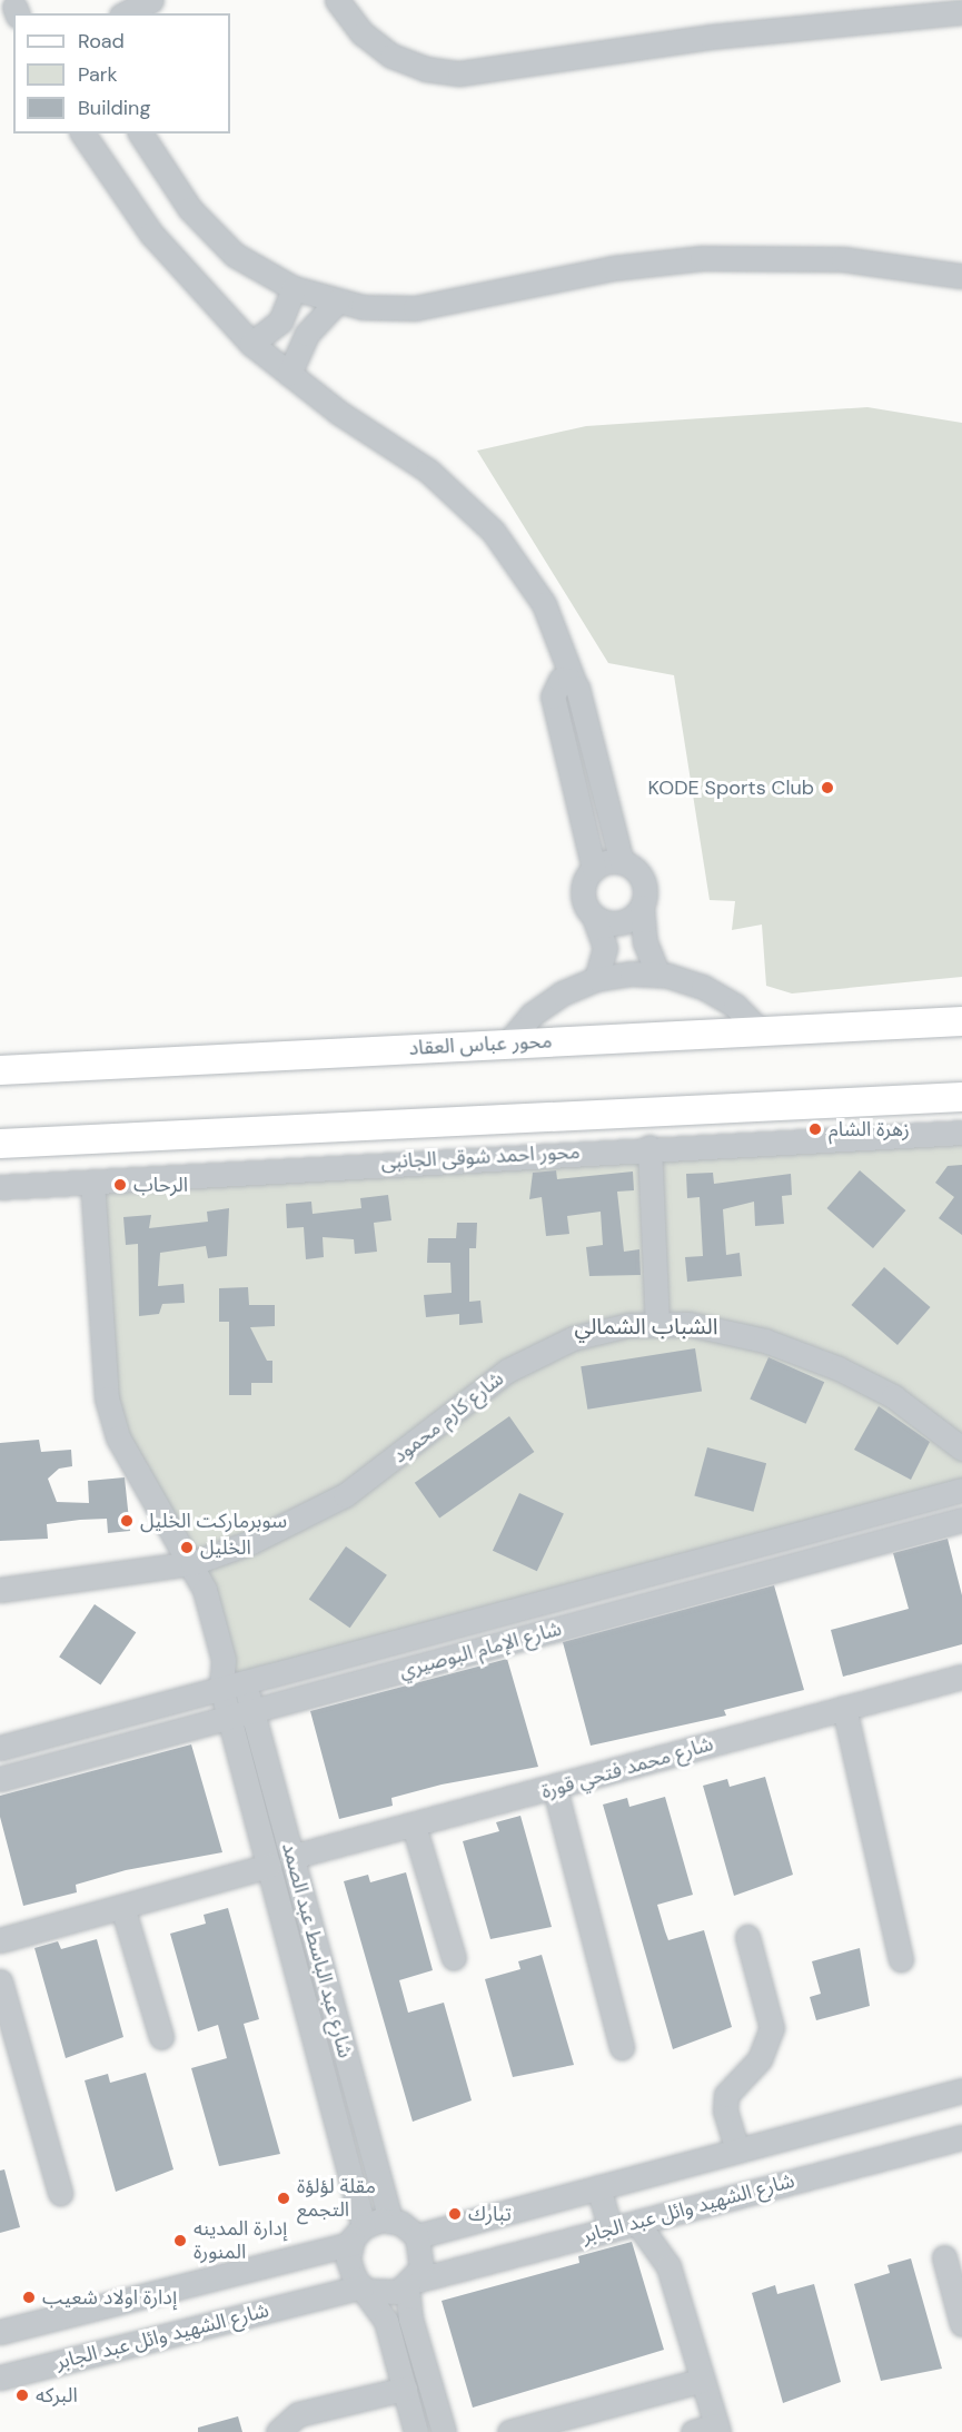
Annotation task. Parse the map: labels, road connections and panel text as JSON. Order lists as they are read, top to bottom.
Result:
{
  "streets": {
    "main road": ["محور عباس العقاد"],
    "street": [
      "محور احمد شوقى الجانبى",
      "شارع كارم محمود",
      "شارع الإمام البوصيري",
      "شارع محمد فتحي قورة",
      "شارع عبد الباسط عبد الصمد",
      "شارع الشهيد وائل عبد الجابر"
    ]
  },
  "crossings": [
    ["شارع الإمام البوصيري", "شارع عبد الباسط عبد الصمد"],
    ["شارع محمد فتحي قورة", "شارع عبد الباسط عبد الصمد"],
    ["شارع عبد الباسط عبد الصمد", "شارع الشهيد وائل عبد الجابر"]
  ],
  "districts": ["الشباب الشمالي"],
  "places": [
    "KODE Sports Club",
    "زهرة الشام",
    "الرحاب",
    "سوبرماركت الخليل",
    "الخليل",
    "مقلة لؤلؤة التجمع",
    "تبارك",
    "إدارة المدينه المنورة",
    "إدارة اولاد شعيب",
    "البركه"
  ],
  "legend": ["Road", "Park", "Building"]
}
